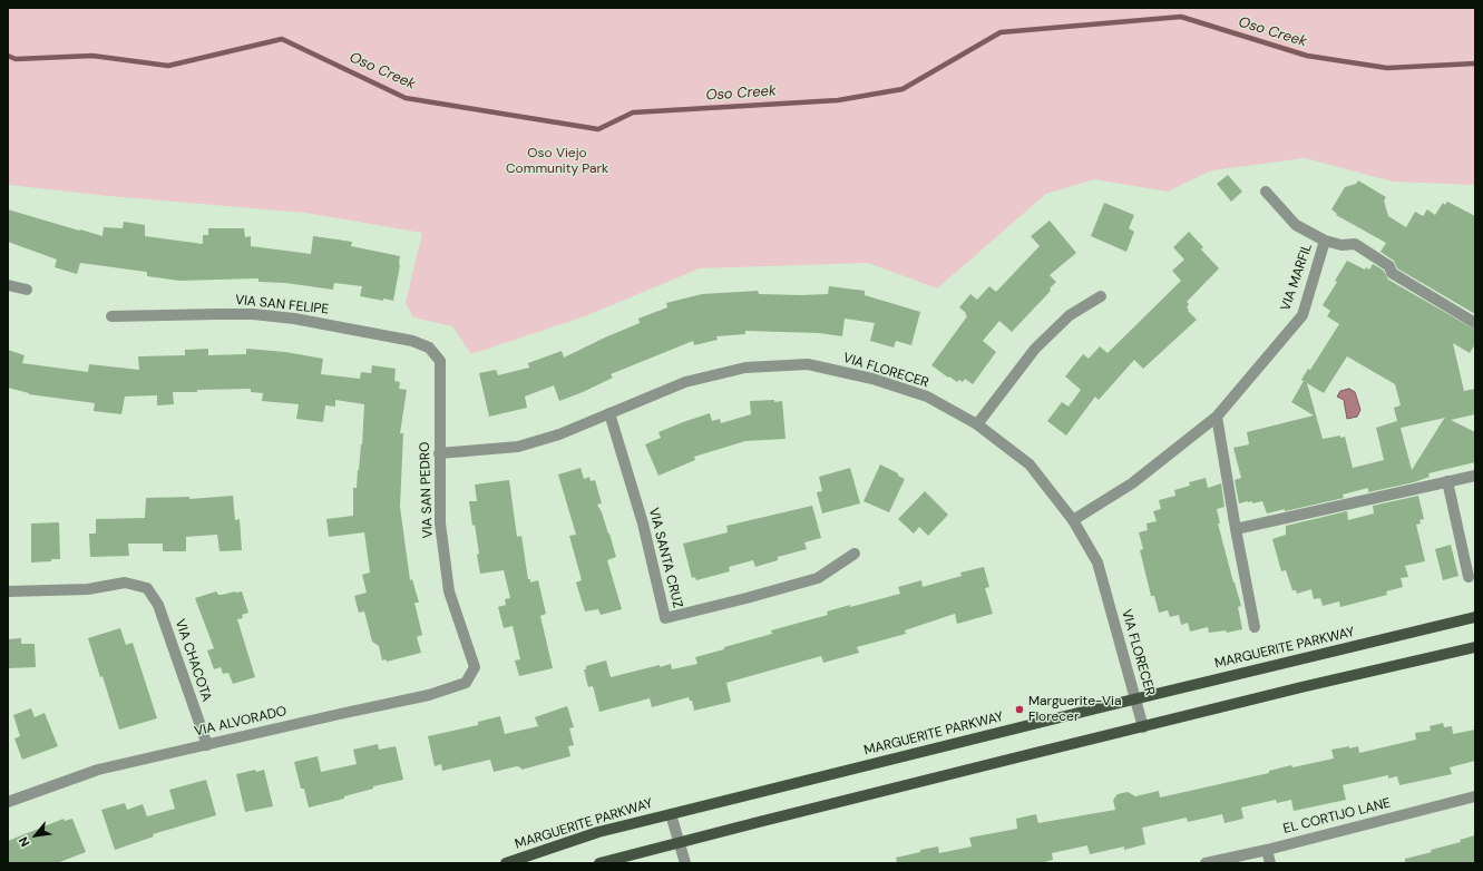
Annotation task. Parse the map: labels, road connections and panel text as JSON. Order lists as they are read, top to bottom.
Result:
{
  "streets": {
    "main road": ["MARGUERITE PARKWAY"],
    "street": [
      "VIA MARFIL",
      "VIA SAN FELIPE",
      "VIA FLORECER",
      "VIA SAN PEDRO",
      "VIA SANTA CRUZ",
      "VIA CHACOTA",
      "VIA ALVORADO",
      "EL CORTIJO LANE"
    ]
  },
  "crossings": [
    ["VIA MARFIL", "VIA FLORECER"],
    ["VIA SAN FELIPE", "VIA SAN PEDRO"],
    ["VIA FLORECER", "VIA SAN PEDRO"],
    ["VIA FLORECER", "VIA SANTA CRUZ"],
    ["VIA FLORECER", "MARGUERITE PARKWAY"],
    ["VIA SAN PEDRO", "VIA ALVORADO"],
    ["VIA CHACOTA", "VIA ALVORADO"]
  ],
  "water": ["Oso Creek"],
  "parks": ["Oso Viejo Community Park"],
  "places": ["Marguerite-Via Florecer"],
  "north": "bottom left"
}
